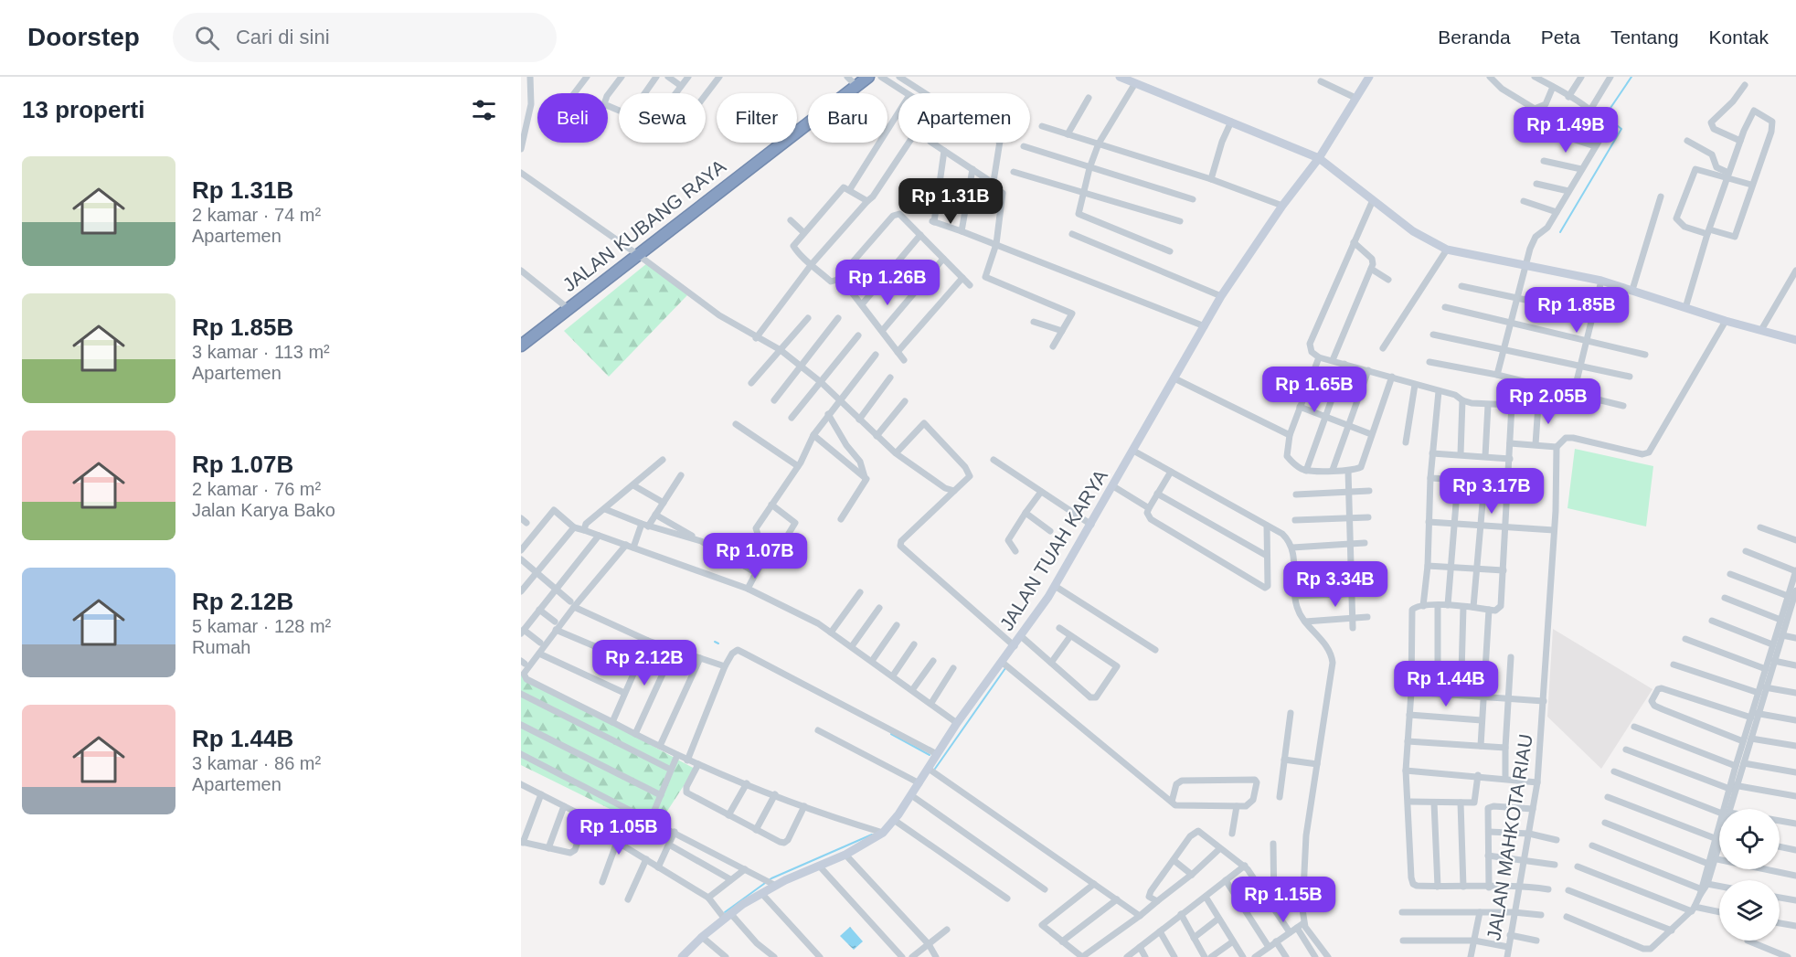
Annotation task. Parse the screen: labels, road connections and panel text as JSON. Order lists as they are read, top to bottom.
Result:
{
  "streets": {
    "highway": ["JALAN KUBANG RAYA"],
    "main road": ["JALAN TUAH KARYA"],
    "street": ["JALAN MAHKOTA RIAU"]
  },
  "page": {
    "header": "Doorstep",
    "search": "Cari di sini",
    "nav": [
      "Beranda",
      "Peta",
      "Tentang",
      "Kontak"
    ],
    "heading": "13 properti",
    "chip": [
      "Beli",
      "Sewa",
      "Filter",
      "Baru",
      "Apartemen"
    ],
    "price": [
      "Rp 1.49B",
      "Rp 1.31B",
      "Rp 1.26B",
      "Rp 1.85B",
      "Rp 1.65B",
      "Rp 2.05B",
      "Rp 3.17B",
      "Rp 1.07B",
      "Rp 3.34B",
      "Rp 2.12B",
      "Rp 1.44B",
      "Rp 1.05B",
      "Rp 1.15B"
    ],
    "list": [
      {
        "name": "Rp 1.31B",
        "note": "2 kamar · 74 m² · Apartemen"
      },
      {
        "name": "Rp 1.85B",
        "note": "3 kamar · 113 m² · Apartemen"
      },
      {
        "name": "Rp 1.07B",
        "note": "2 kamar · 76 m² · Jalan Karya Bako"
      },
      {
        "name": "Rp 2.12B",
        "note": "5 kamar · 128 m² · Rumah"
      },
      {
        "name": "Rp 1.44B",
        "note": "3 kamar · 86 m² · Apartemen"
      }
    ]
  }
}
